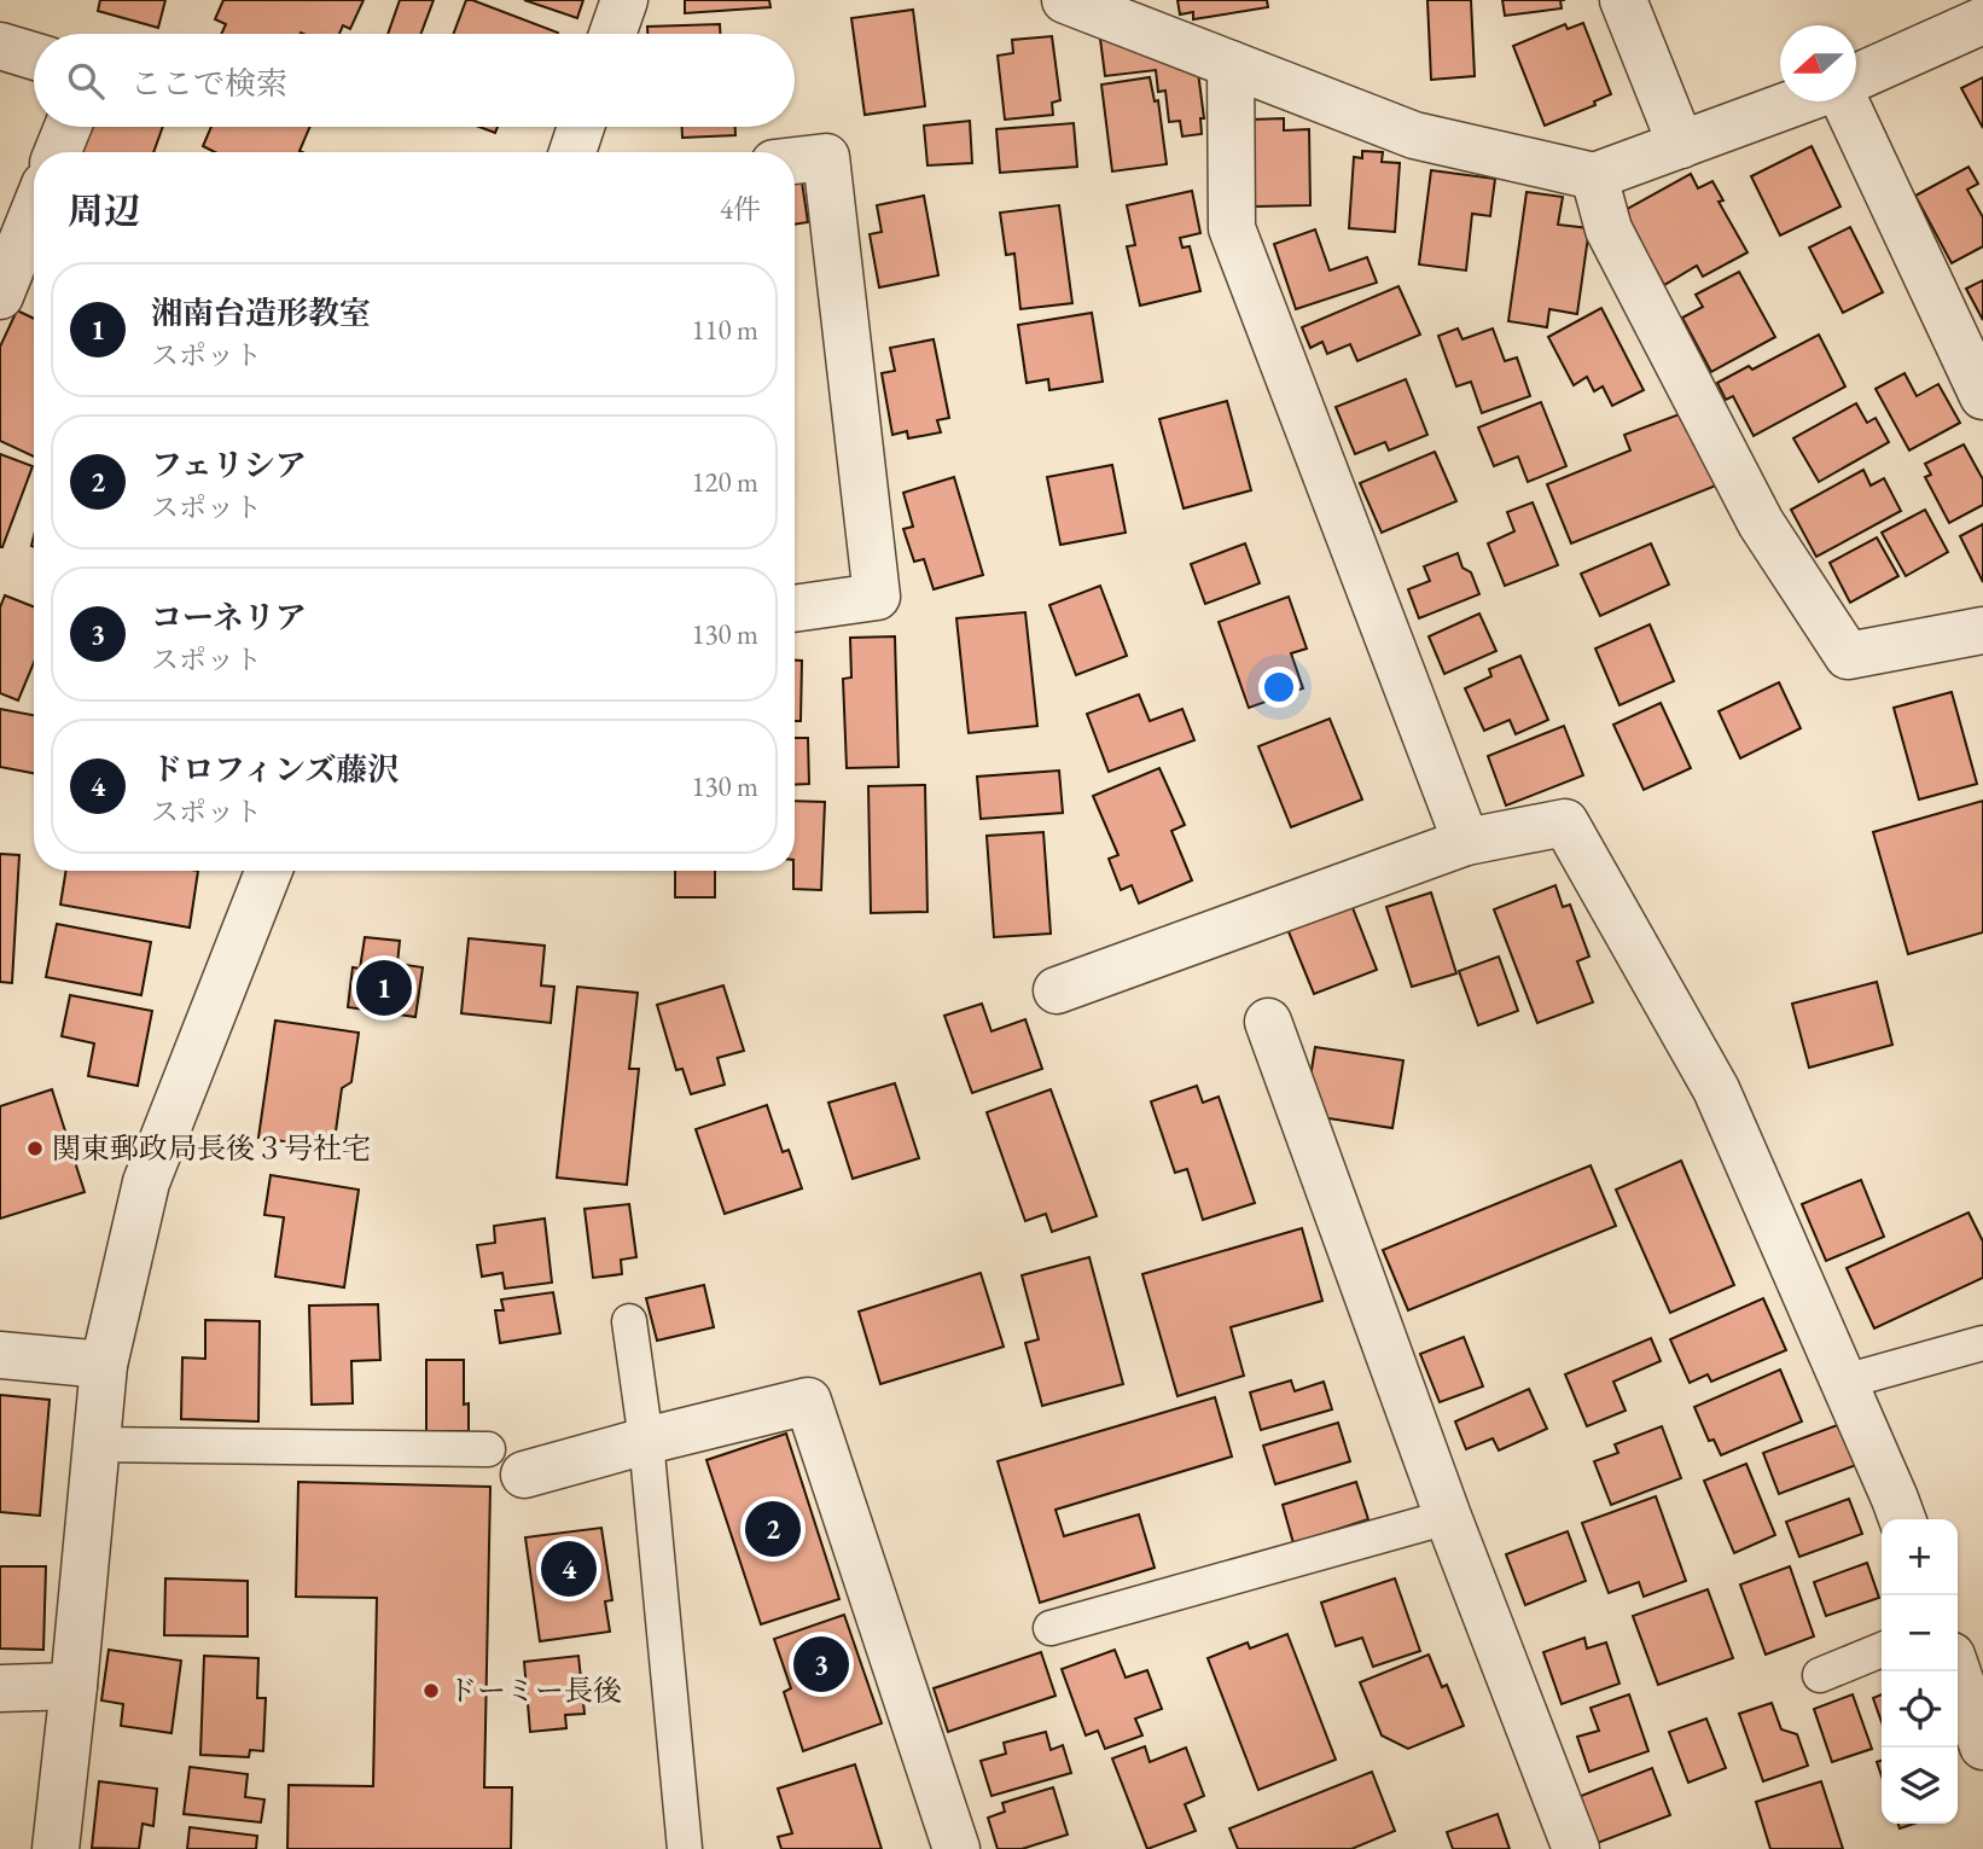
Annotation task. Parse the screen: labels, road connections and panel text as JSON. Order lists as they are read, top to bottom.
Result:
{
  "places": ["関東郵政局長後３号社宅", "ドーミー長後"],
  "north": "left",
  "page": {
    "search": "ここで検索",
    "heading": ["周辺", "4件"],
    "list": [
      {
        "mark": "1",
        "name": "湘南台造形教室",
        "note": "スポット",
        "value": "110 m"
      },
      {
        "mark": "2",
        "name": "フェリシア",
        "note": "スポット",
        "value": "120 m"
      },
      {
        "mark": "3",
        "name": "コーネリア",
        "note": "スポット",
        "value": "130 m"
      },
      {
        "mark": "4",
        "name": "ドロフィンズ藤沢",
        "note": "スポット",
        "value": "130 m"
      }
    ],
    "pins": [
      "1",
      "2",
      "4",
      "3"
    ],
    "map_buttons": ["+", "−"]
  }
}
